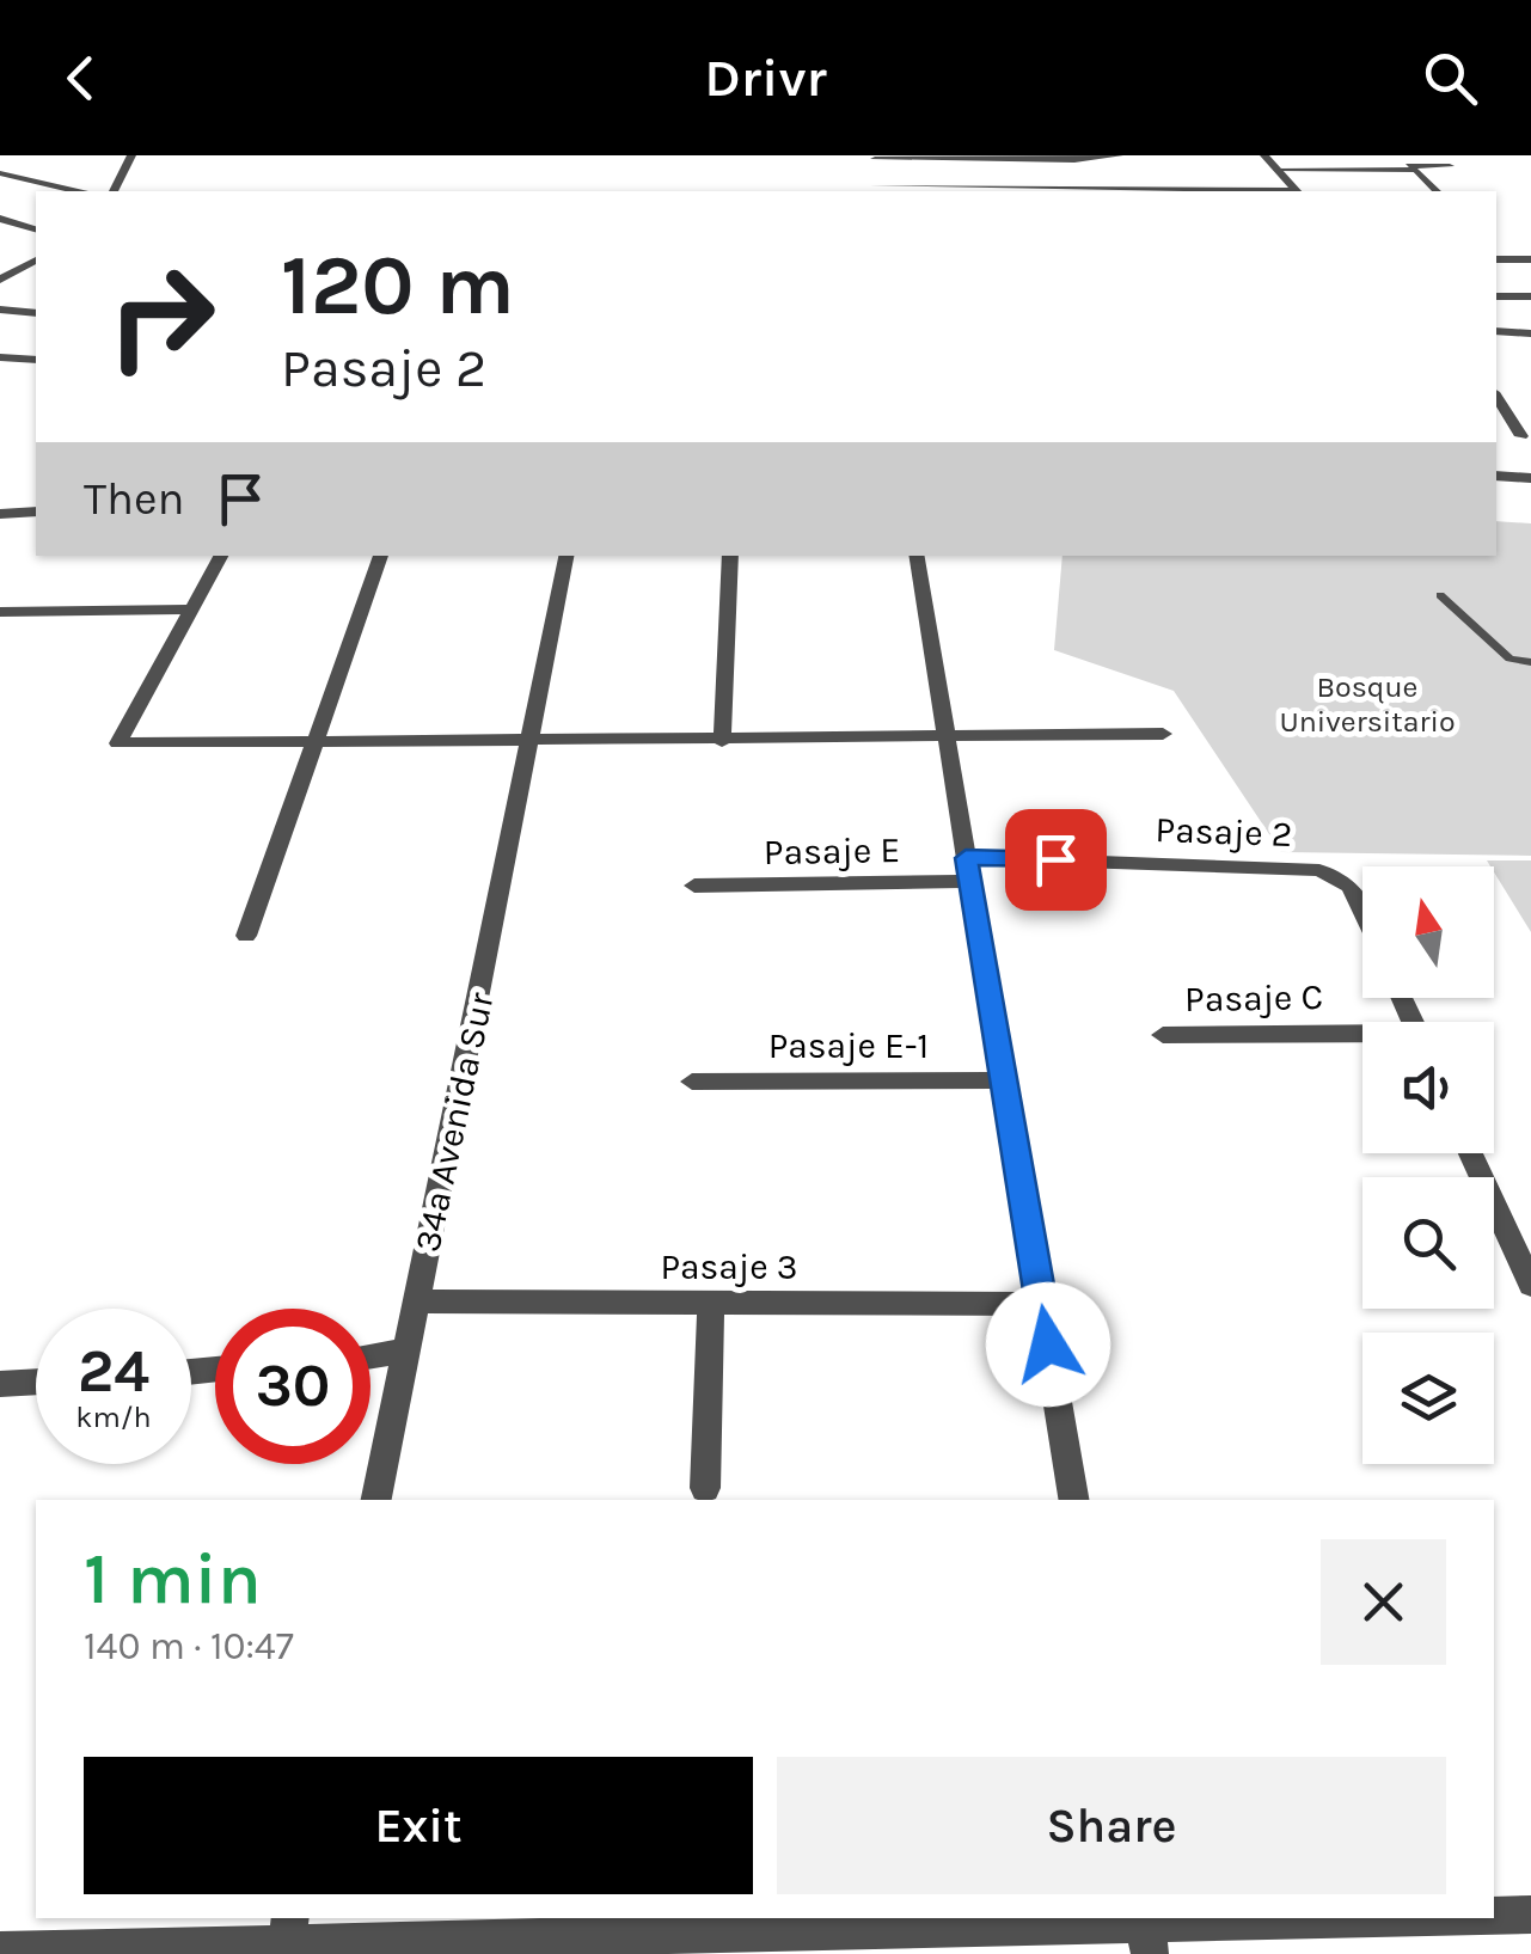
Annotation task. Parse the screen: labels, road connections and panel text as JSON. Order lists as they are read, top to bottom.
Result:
{
  "streets": {
    "street": [
      "Pasaje 2",
      "Pasaje E",
      "Pasaje C",
      "Pasaje E-1",
      "34a Avenida Sur",
      "Pasaje 3"
    ]
  },
  "crossings": [
    ["Pasaje 2", "Pasaje E"],
    ["34a Avenida Sur", "Pasaje 3"]
  ],
  "parks": ["Bosque Universitario"],
  "north": "top",
  "page": {
    "header": "Drivr",
    "turn": ["120 m", "Pasaje 2"],
    "then": "Then",
    "speed": "24 km/h",
    "limit": "30",
    "heading": ["1 min", "140 m · 10:47"],
    "buttons": ["Exit", "Share"]
  }
}
